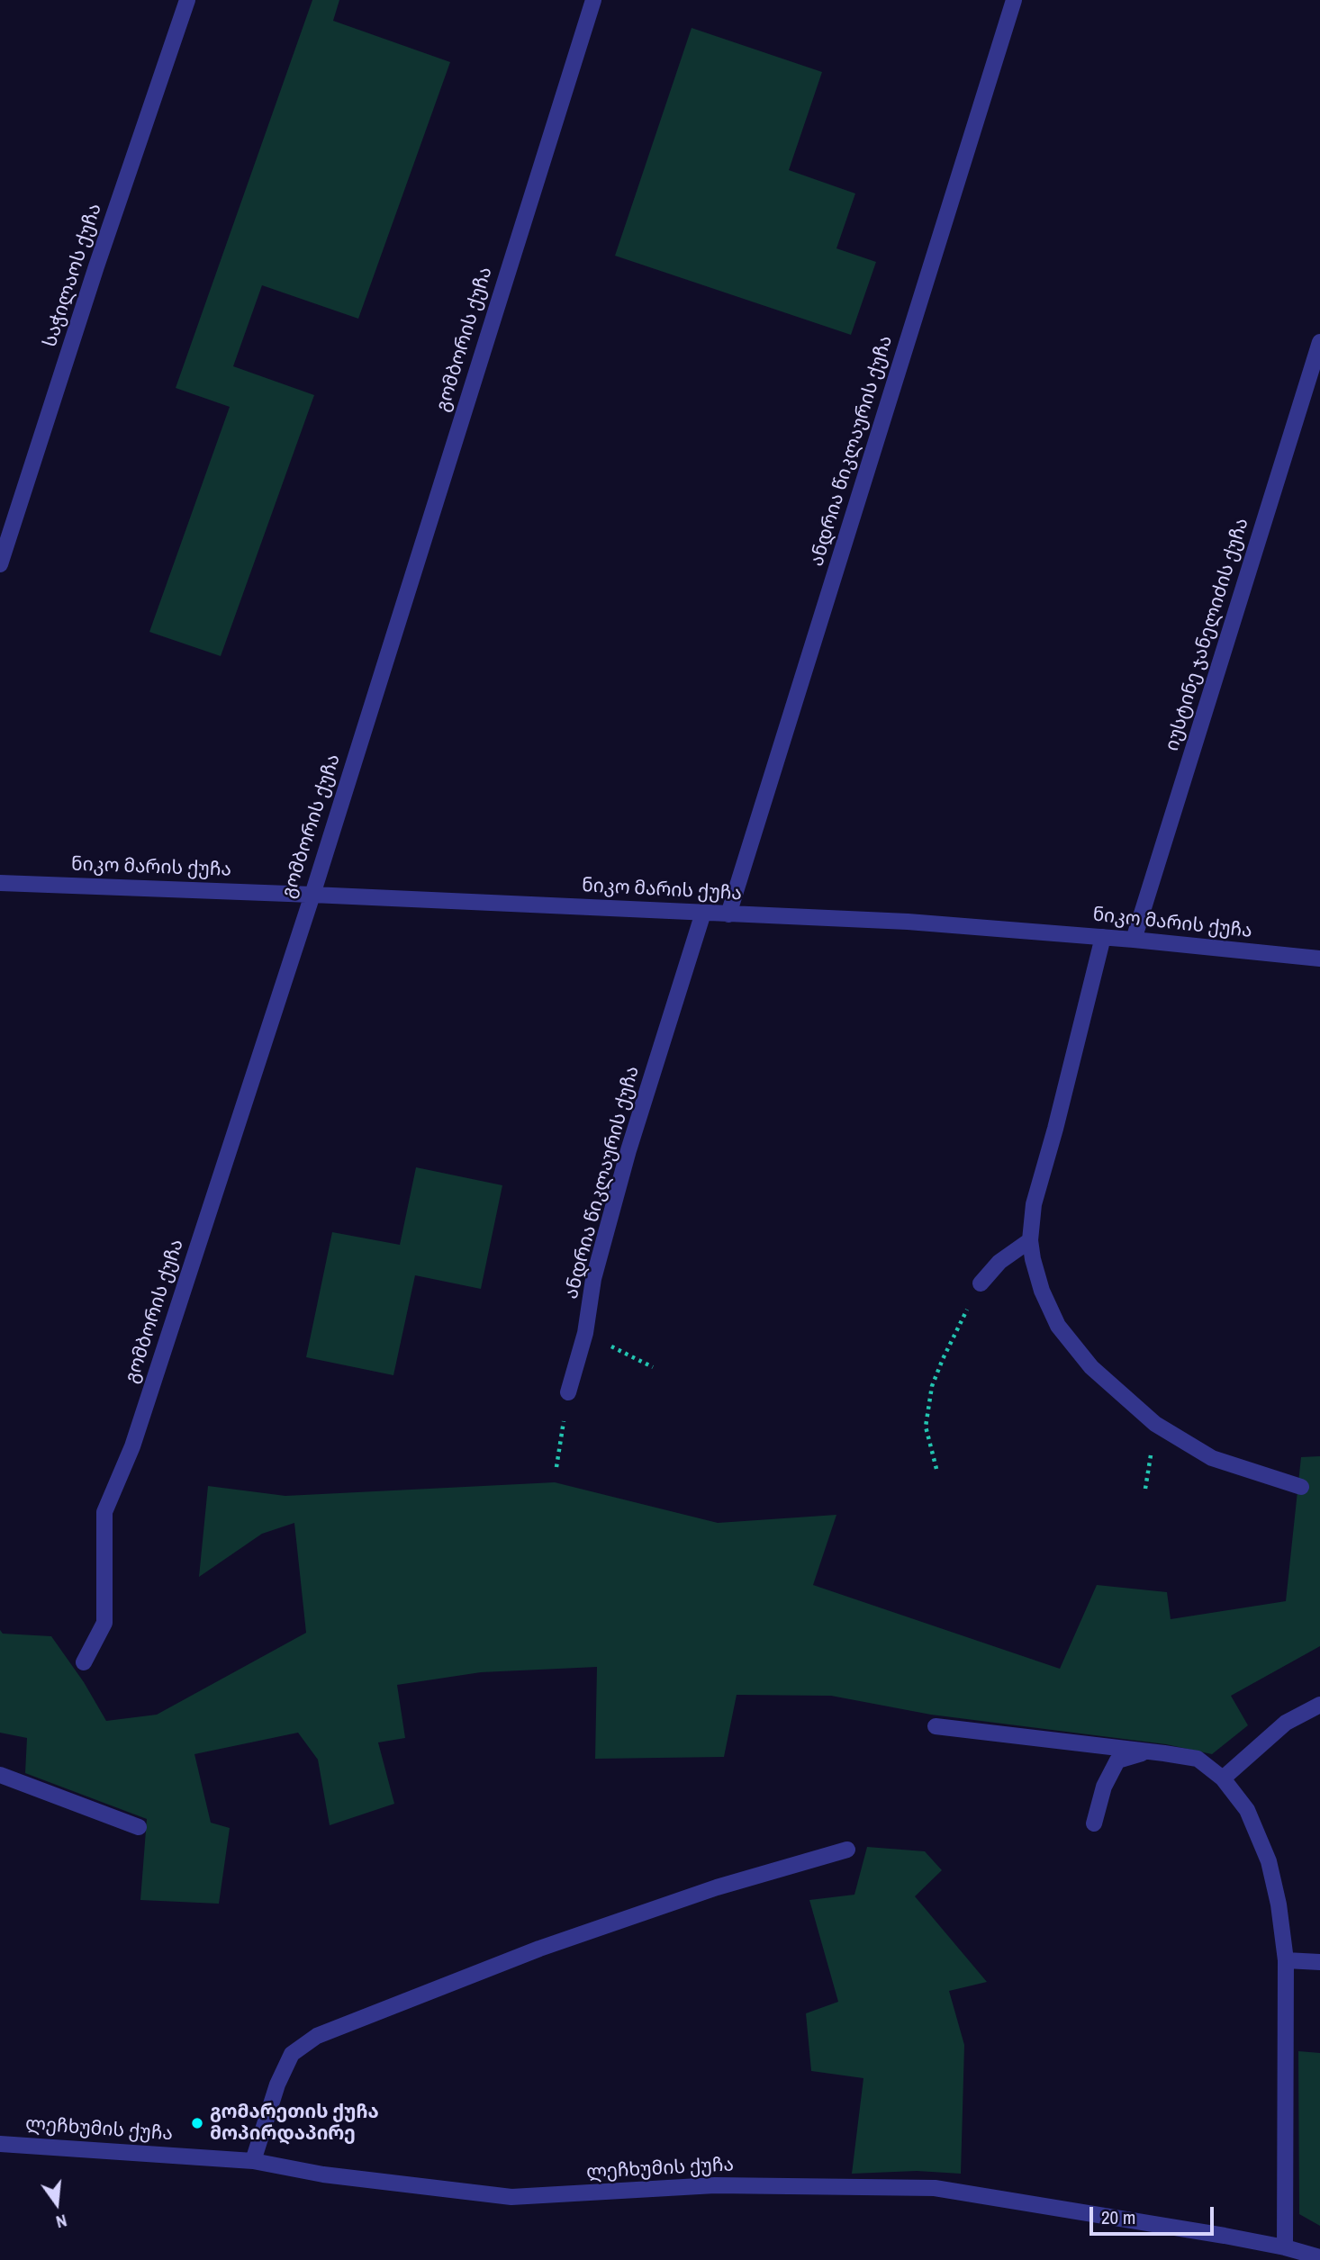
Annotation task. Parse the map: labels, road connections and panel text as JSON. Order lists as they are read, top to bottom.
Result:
{
  "streets": {
    "street": [
      "საჭილაოს ქუჩა",
      "გომბორის ქუჩა",
      "ანდრია წიკლაურის ქუჩა",
      "იუსტინე ჯანელიძის ქუჩა",
      "ნიკო მარის ქუჩა",
      "ლეჩხუმის ქუჩა"
    ]
  },
  "crossings": [
    ["გომბორის ქუჩა", "ნიკო მარის ქუჩა"],
    ["ანდრია წიკლაურის ქუჩა", "ნიკო მარის ქუჩა"],
    ["იუსტინე ჯანელიძის ქუჩა", "ნიკო მარის ქუჩა"]
  ],
  "places": ["გომარეთის ქუჩა მოპირდაპირე"],
  "scale_bar": "20 m",
  "north": "bottom"
}
